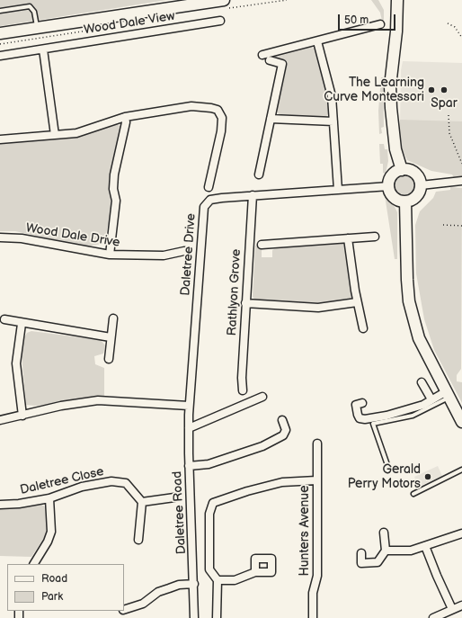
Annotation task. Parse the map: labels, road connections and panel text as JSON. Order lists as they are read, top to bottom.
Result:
{
  "streets": {
    "street": [
      "Wood Dale View",
      "Wood Dale Drive",
      "Daletree Drive",
      "Rathlyon Grove",
      "Daletree Close",
      "Daletree Road",
      "Hunters Avenue"
    ]
  },
  "crossings": [
    ["Daletree Drive", "Rathlyon Grove"],
    ["Daletree Drive", "Daletree Road"]
  ],
  "places": ["The Learning Curve Montessori", "Spar", "Gerald Perry Motors"],
  "legend": ["Road", "Park"],
  "scale_bar": "50 m"
}
